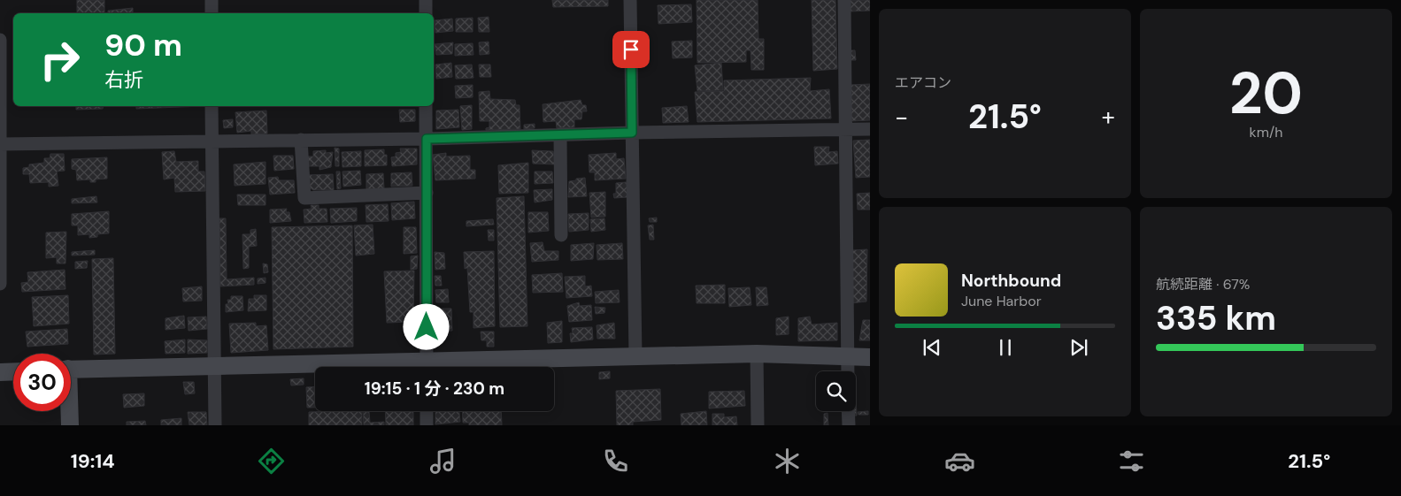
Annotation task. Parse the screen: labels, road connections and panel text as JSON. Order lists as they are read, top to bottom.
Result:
{
  "page": {
    "tile": [
      "エアコン",
      ["20", "km/h"],
      ["航続距離 · 67%", "335 km"]
    ],
    "turn": ["90 m", "右折"],
    "heat": ["−", "21.5°", "+"],
    "song": ["Northbound", "June Harbor"],
    "limit": "30",
    "trip": "19:15 · 1 分 · 230 m",
    "tabs": ["19:14", "21.5°"]
  }
}
